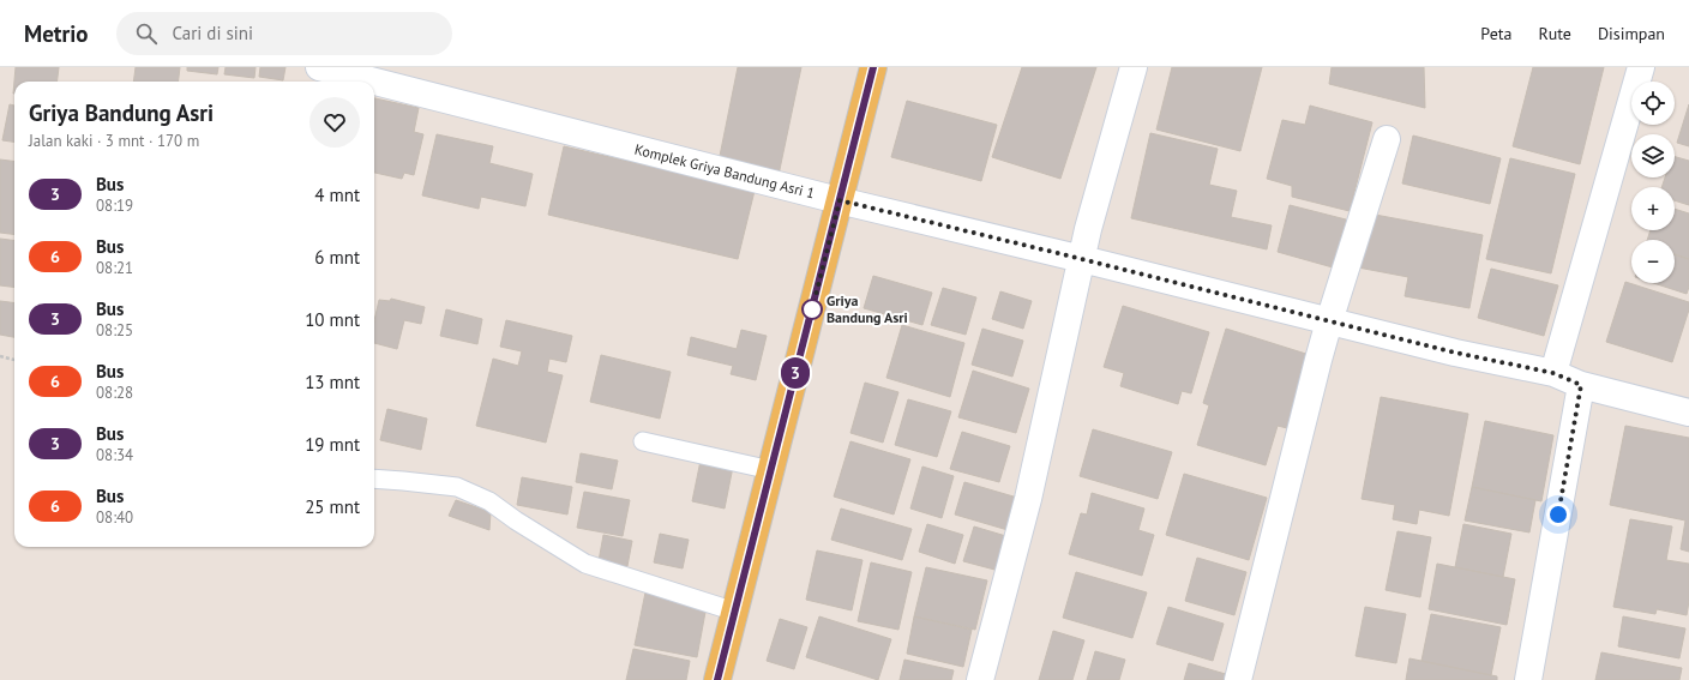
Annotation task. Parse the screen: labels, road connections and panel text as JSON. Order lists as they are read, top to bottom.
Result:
{
  "streets": {
    "street": ["Komplek Griya Bandung Asri 1"]
  },
  "places": ["Griya Bandung Asri"],
  "lines": ["bus line 3"],
  "page": {
    "header": "Metrio",
    "search": "Cari di sini",
    "nav": ["Peta", "Rute", "Disimpan"],
    "on_map": "3",
    "map_buttons": ["+", "−"],
    "heading": ["Griya Bandung Asri", "Jalan kaki · 3 mnt · 170 m"],
    "list": [
      {
        "mark": "3",
        "name": "Bus",
        "note": "08:19",
        "value": "4 mnt"
      },
      {
        "mark": "6",
        "name": "Bus",
        "note": "08:21",
        "value": "6 mnt"
      },
      {
        "mark": "3",
        "name": "Bus",
        "note": "08:25",
        "value": "10 mnt"
      },
      {
        "mark": "6",
        "name": "Bus",
        "note": "08:28",
        "value": "13 mnt"
      },
      {
        "mark": "3",
        "name": "Bus",
        "note": "08:34",
        "value": "19 mnt"
      },
      {
        "mark": "6",
        "name": "Bus",
        "note": "08:40",
        "value": "25 mnt"
      }
    ]
  }
}
